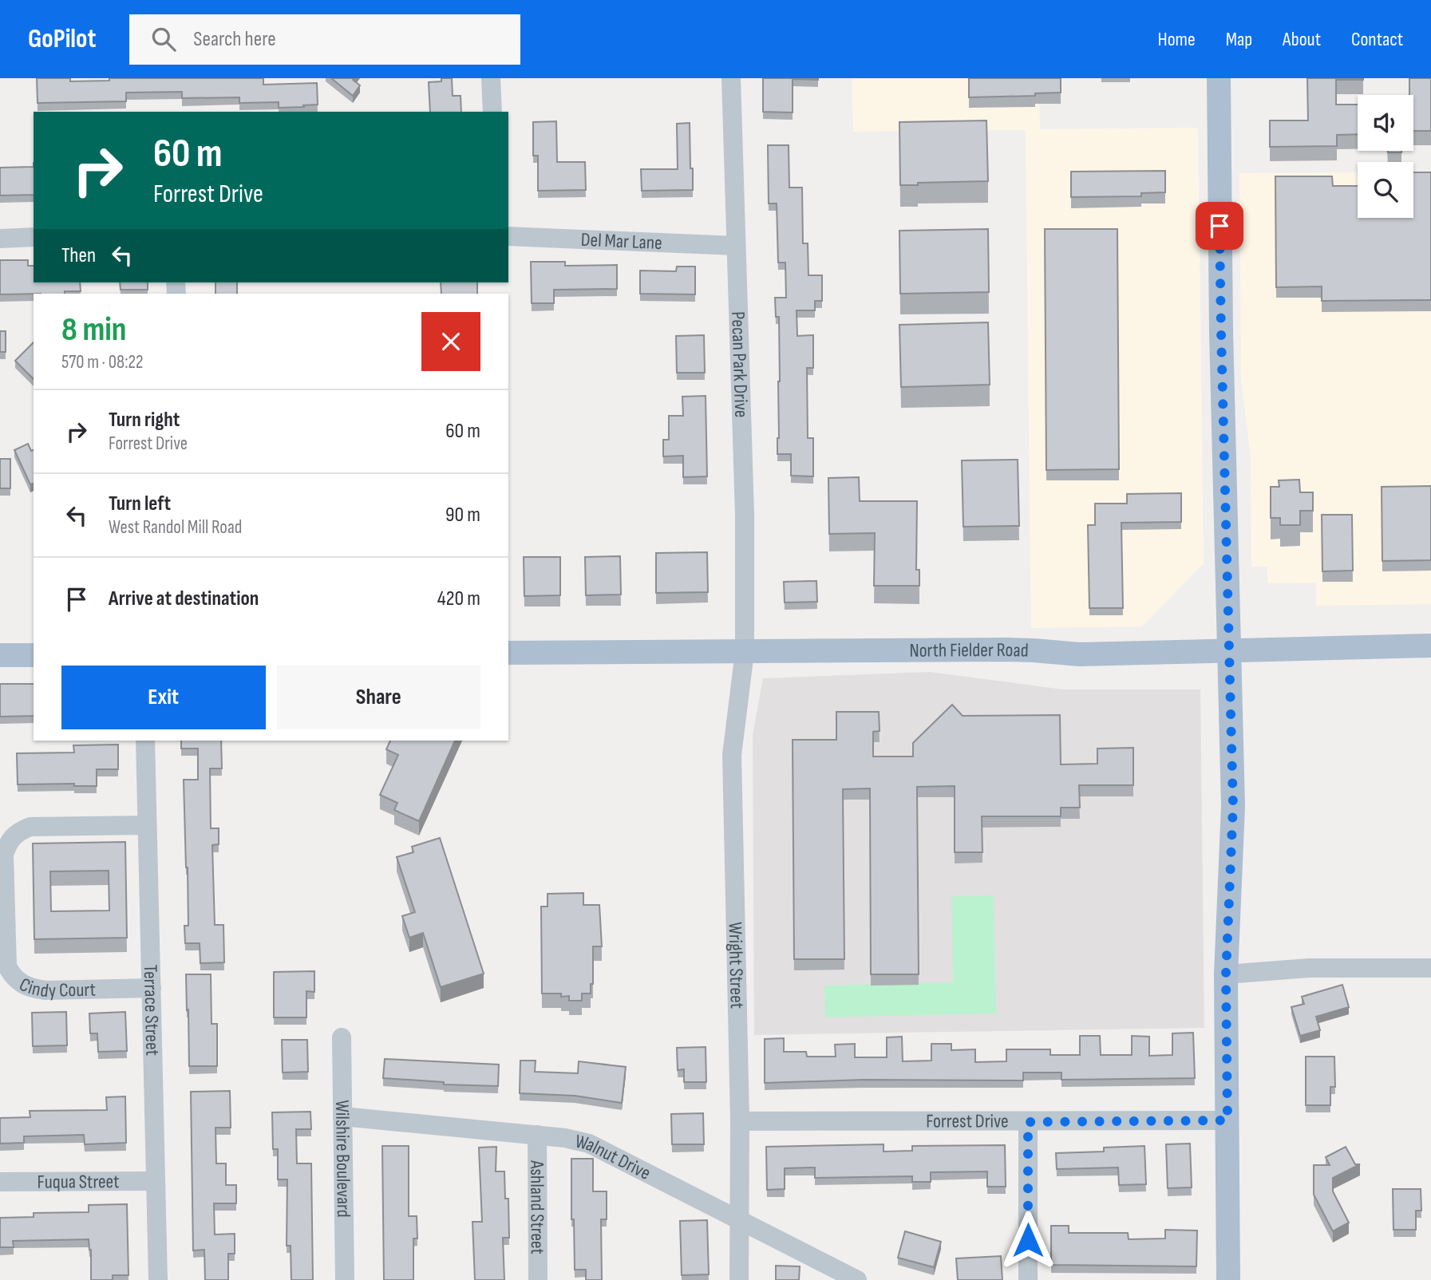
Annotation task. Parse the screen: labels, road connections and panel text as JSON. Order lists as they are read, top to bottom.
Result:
{
  "streets": {
    "main road": ["North Fielder Road"],
    "street": [
      "Del Mar Lane",
      "Pecan Park Drive",
      "Wright Street",
      "Cindy Court",
      "Terrace Street",
      "Forrest Drive",
      "Walnut Drive",
      "Wilshire Boulevard",
      "Fuqua Street",
      "Ashland Street"
    ]
  },
  "crossings": [
    ["Del Mar Lane", "Pecan Park Drive"],
    ["Pecan Park Drive", "North Fielder Road"],
    ["Pecan Park Drive", "Wright Street"],
    ["North Fielder Road", "Wright Street"],
    ["Wright Street", "Forrest Drive"],
    ["Wright Street", "Walnut Drive"],
    ["Cindy Court", "Terrace Street"],
    ["Terrace Street", "Fuqua Street"],
    ["Walnut Drive", "Wilshire Boulevard"],
    ["Walnut Drive", "Ashland Street"]
  ],
  "page": {
    "header": "GoPilot",
    "search": "Search here",
    "nav": [
      "Home",
      "Map",
      "About",
      "Contact"
    ],
    "turn": ["60 m", "Forrest Drive"],
    "then": "Then",
    "heading": ["8 min", "570 m · 08:22"],
    "list": [
      {
        "name": "Turn right",
        "note": "Forrest Drive",
        "value": "60 m"
      },
      {
        "name": "Turn left",
        "note": "West Randol Mill Road",
        "value": "90 m"
      },
      {
        "name": "Arrive at destination",
        "value": "420 m"
      }
    ],
    "buttons": ["Exit", "Share"]
  }
}
